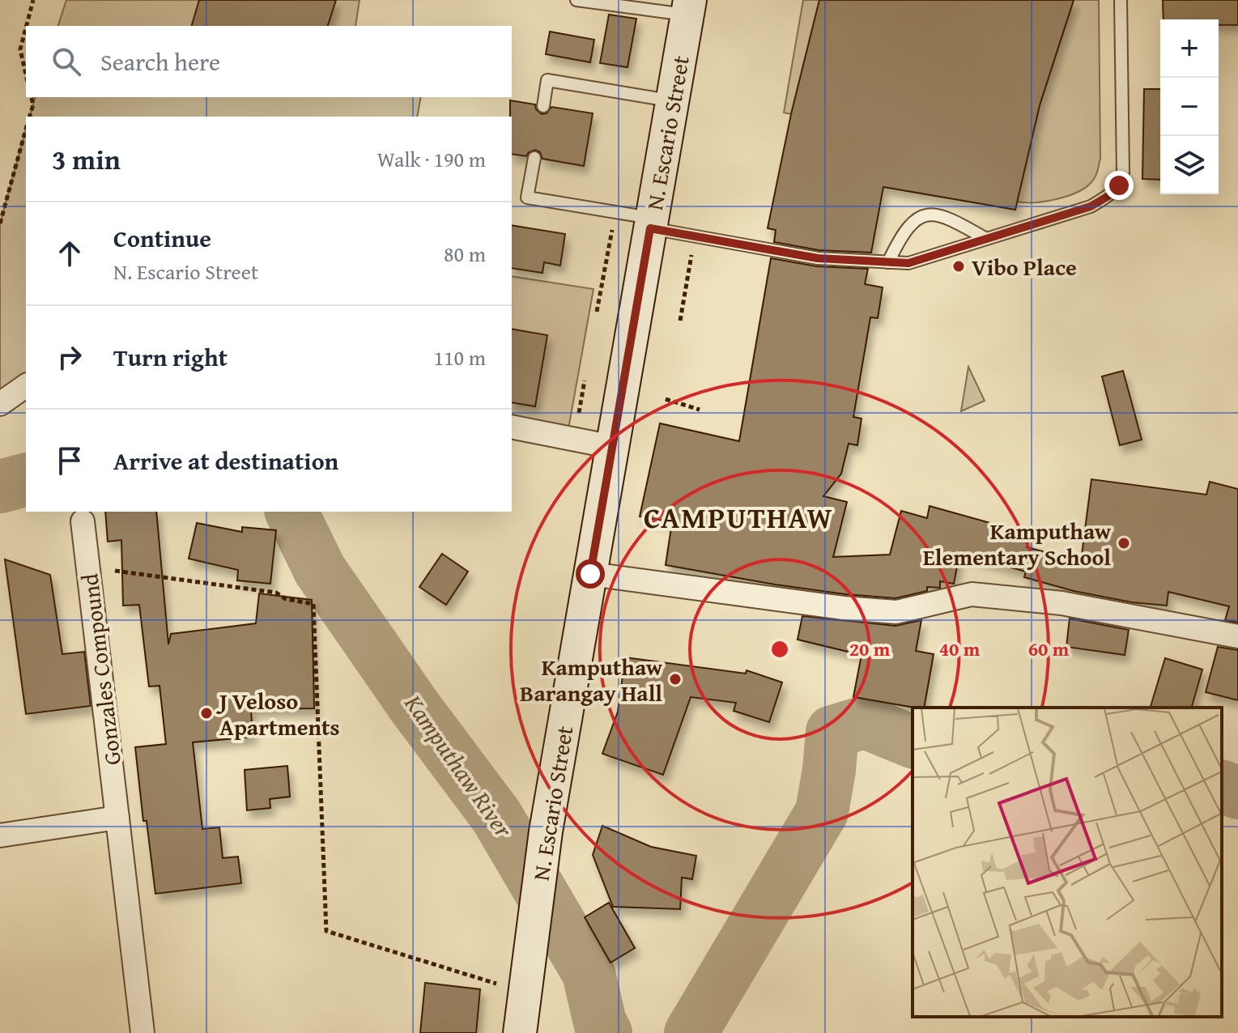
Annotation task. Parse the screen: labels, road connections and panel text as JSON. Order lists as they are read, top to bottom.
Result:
{
  "streets": {
    "main road": ["N. Escario Street"],
    "street": ["Gonzales Compound"]
  },
  "districts": ["CAMPUTHAW"],
  "water": ["Kamputhaw River"],
  "places": [
    "Vibo Place",
    "Kamputhaw Elementary School",
    "Kamputhaw Barangay Hall",
    "J Veloso Apartments"
  ],
  "page": {
    "map_buttons": ["+", "−"],
    "search": "Search here",
    "heading": ["3 min", "Walk · 190 m"],
    "list": [
      ["Continue", "N. Escario Street", "80 m"],
      ["Turn right", "110 m"],
      "Arrive at destination"
    ]
  },
  "rings": ["20 m", "40 m", "60 m"]
}
